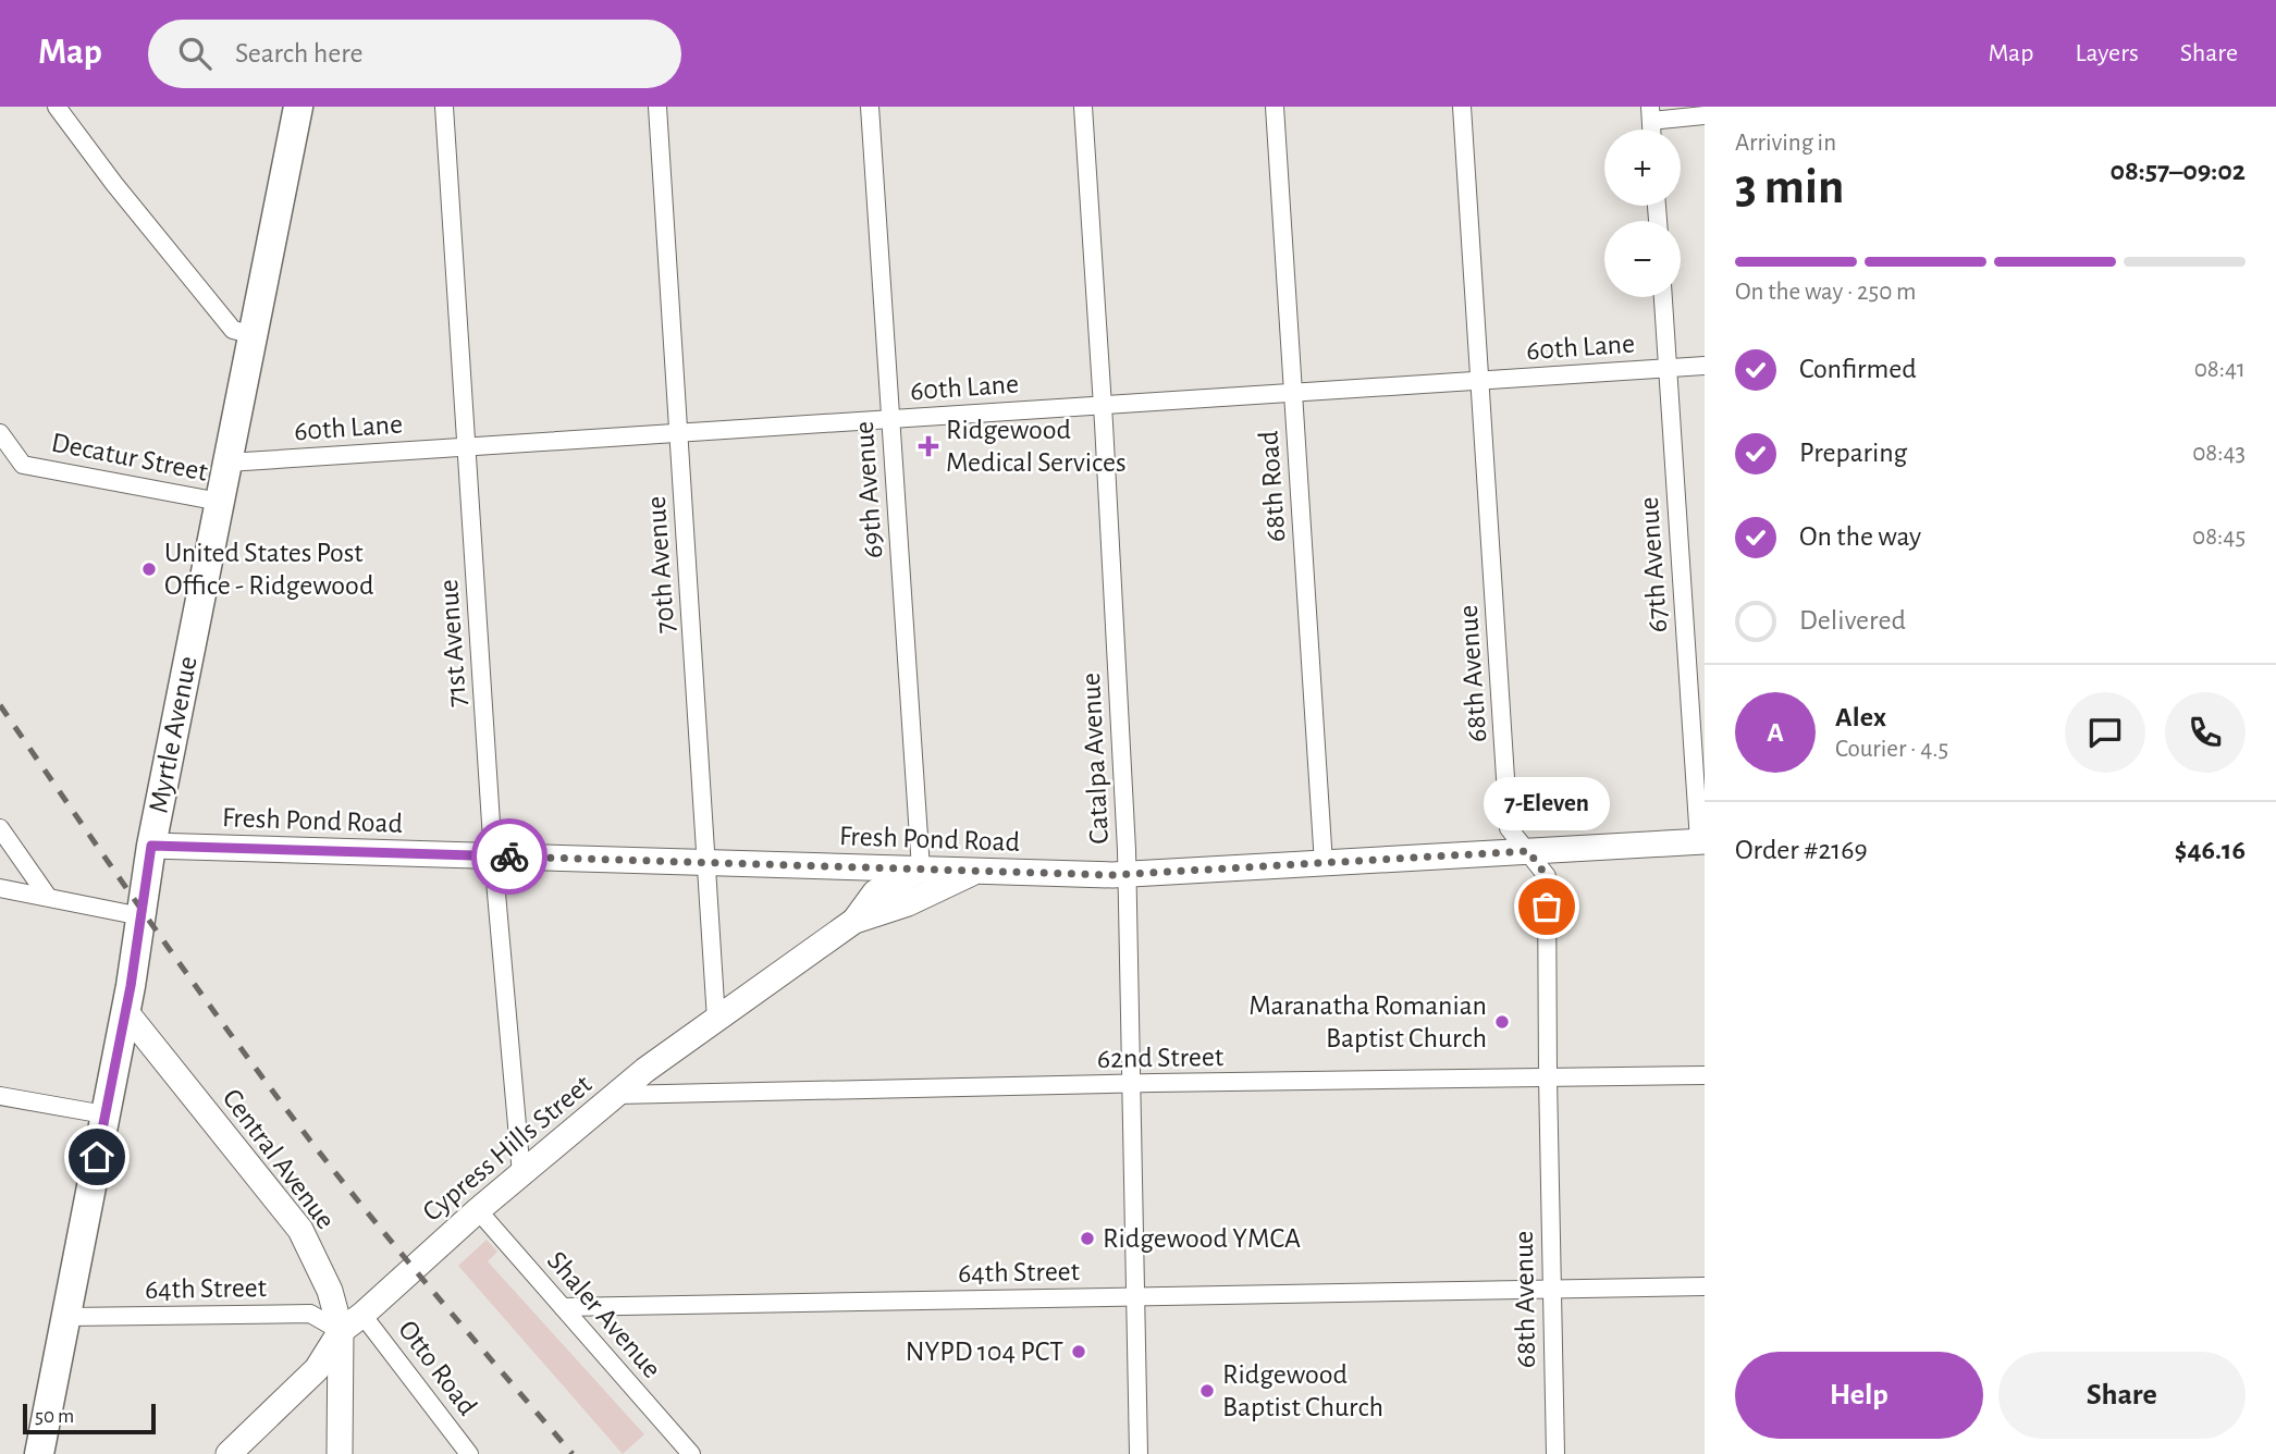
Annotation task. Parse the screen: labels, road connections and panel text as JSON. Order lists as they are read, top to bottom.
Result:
{
  "streets": {
    "main road": [
      "Myrtle Avenue",
      "Fresh Pond Road",
      "Cypress Hills Street",
      "Central Avenue"
    ],
    "street": [
      "60th Lane",
      "Decatur Street",
      "68th Road",
      "69th Avenue",
      "70th Avenue",
      "67th Avenue",
      "71st Avenue",
      "68th Avenue",
      "Catalpa Avenue",
      "62nd Street",
      "64th Street",
      "Shaler Avenue",
      "Otto Road"
    ]
  },
  "crossings": [
    ["60th Lane", "68th Road"],
    ["60th Lane", "69th Avenue"],
    ["60th Lane", "70th Avenue"],
    ["60th Lane", "67th Avenue"],
    ["60th Lane", "71st Avenue"],
    ["60th Lane", "68th Avenue"],
    ["60th Lane", "Myrtle Avenue"],
    ["60th Lane", "Catalpa Avenue"],
    ["Decatur Street", "Myrtle Avenue"],
    ["68th Road", "Fresh Pond Road"],
    ["69th Avenue", "Fresh Pond Road"],
    ["69th Avenue", "Cypress Hills Street"],
    ["70th Avenue", "Fresh Pond Road"],
    ["70th Avenue", "Cypress Hills Street"],
    ["67th Avenue", "Fresh Pond Road"],
    ["71st Avenue", "Fresh Pond Road"],
    ["71st Avenue", "Cypress Hills Street"],
    ["68th Avenue", "Fresh Pond Road"],
    ["68th Avenue", "62nd Street"],
    ["68th Avenue", "64th Street"],
    ["Myrtle Avenue", "Fresh Pond Road"],
    ["Myrtle Avenue", "Central Avenue"],
    ["Myrtle Avenue", "64th Street"],
    ["Catalpa Avenue", "Fresh Pond Road"],
    ["Catalpa Avenue", "62nd Street"],
    ["Catalpa Avenue", "64th Street"],
    ["Fresh Pond Road", "Cypress Hills Street"],
    ["62nd Street", "Cypress Hills Street"],
    ["Cypress Hills Street", "Central Avenue"],
    ["Cypress Hills Street", "64th Street"],
    ["Cypress Hills Street", "Shaler Avenue"],
    ["Cypress Hills Street", "Otto Road"],
    ["Central Avenue", "64th Street"],
    ["64th Street", "Shaler Avenue"]
  ],
  "places": {
    "health": ["Ridgewood Medical Services"],
    "other": [
      "United States Post Office - Ridgewood",
      "7-Eleven",
      "Maranatha Romanian Baptist Church",
      "Ridgewood YMCA",
      "NYPD 104 PCT",
      "Ridgewood Baptist Church"
    ]
  },
  "scale_bar": "50 m",
  "page": {
    "header": "Map",
    "search": "Search here",
    "nav": ["Map", "Layers", "Share"],
    "heading": ["3 min", "Arriving in", "08:57–09:02"],
    "panel": [
      "Alex",
      "Courier · 4.5",
      "Order #2169",
      "$46.16"
    ],
    "map_buttons": ["+", "−"],
    "bar": "On the way · 250 m",
    "list": [
      ["Confirmed", "08:41"],
      ["Preparing", "08:43"],
      ["On the way", "08:45"],
      "Delivered"
    ],
    "round": "A",
    "bubble": "7-Eleven",
    "buttons": ["Help", "Share"],
    "scale": "50 m"
  }
}
